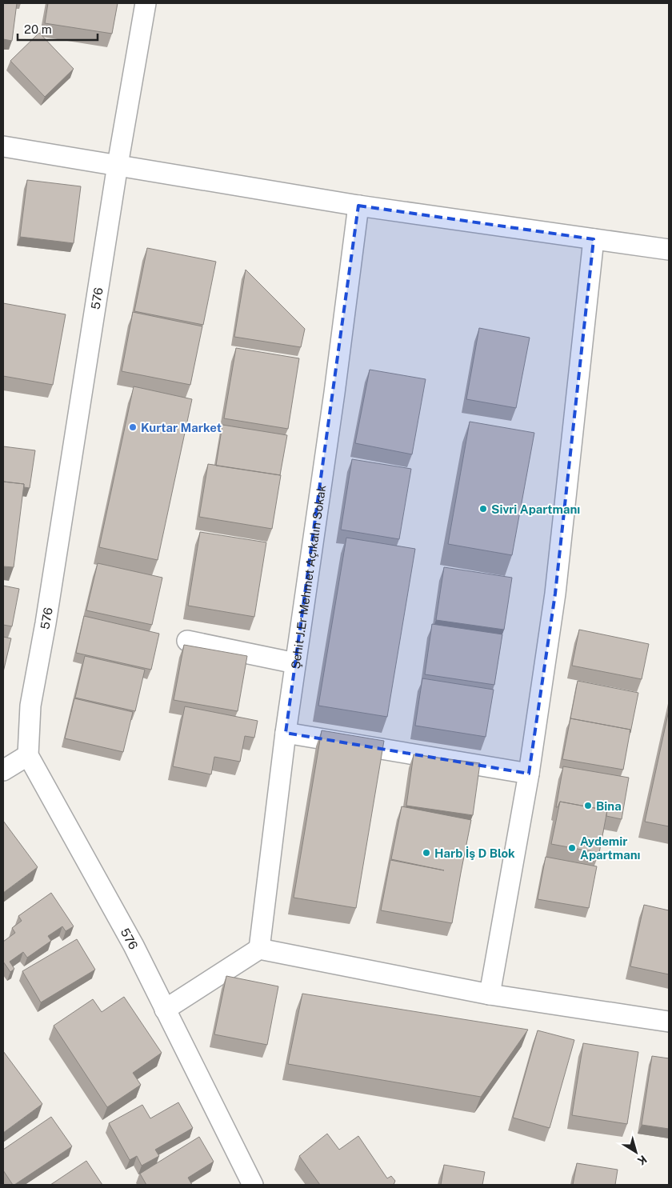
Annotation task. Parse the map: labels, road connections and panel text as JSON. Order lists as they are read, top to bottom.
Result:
{
  "streets": {
    "street": ["576", "Şehit J.Er Mehmet Açıkalın Sokak"]
  },
  "places": [
    "Kurtar Market",
    "Sivri Apartmanı",
    "Bina",
    "Aydemir Apartmanı",
    "Harb İş D Blok"
  ],
  "scale_bar": "20 m",
  "north": "bottom right"
}
